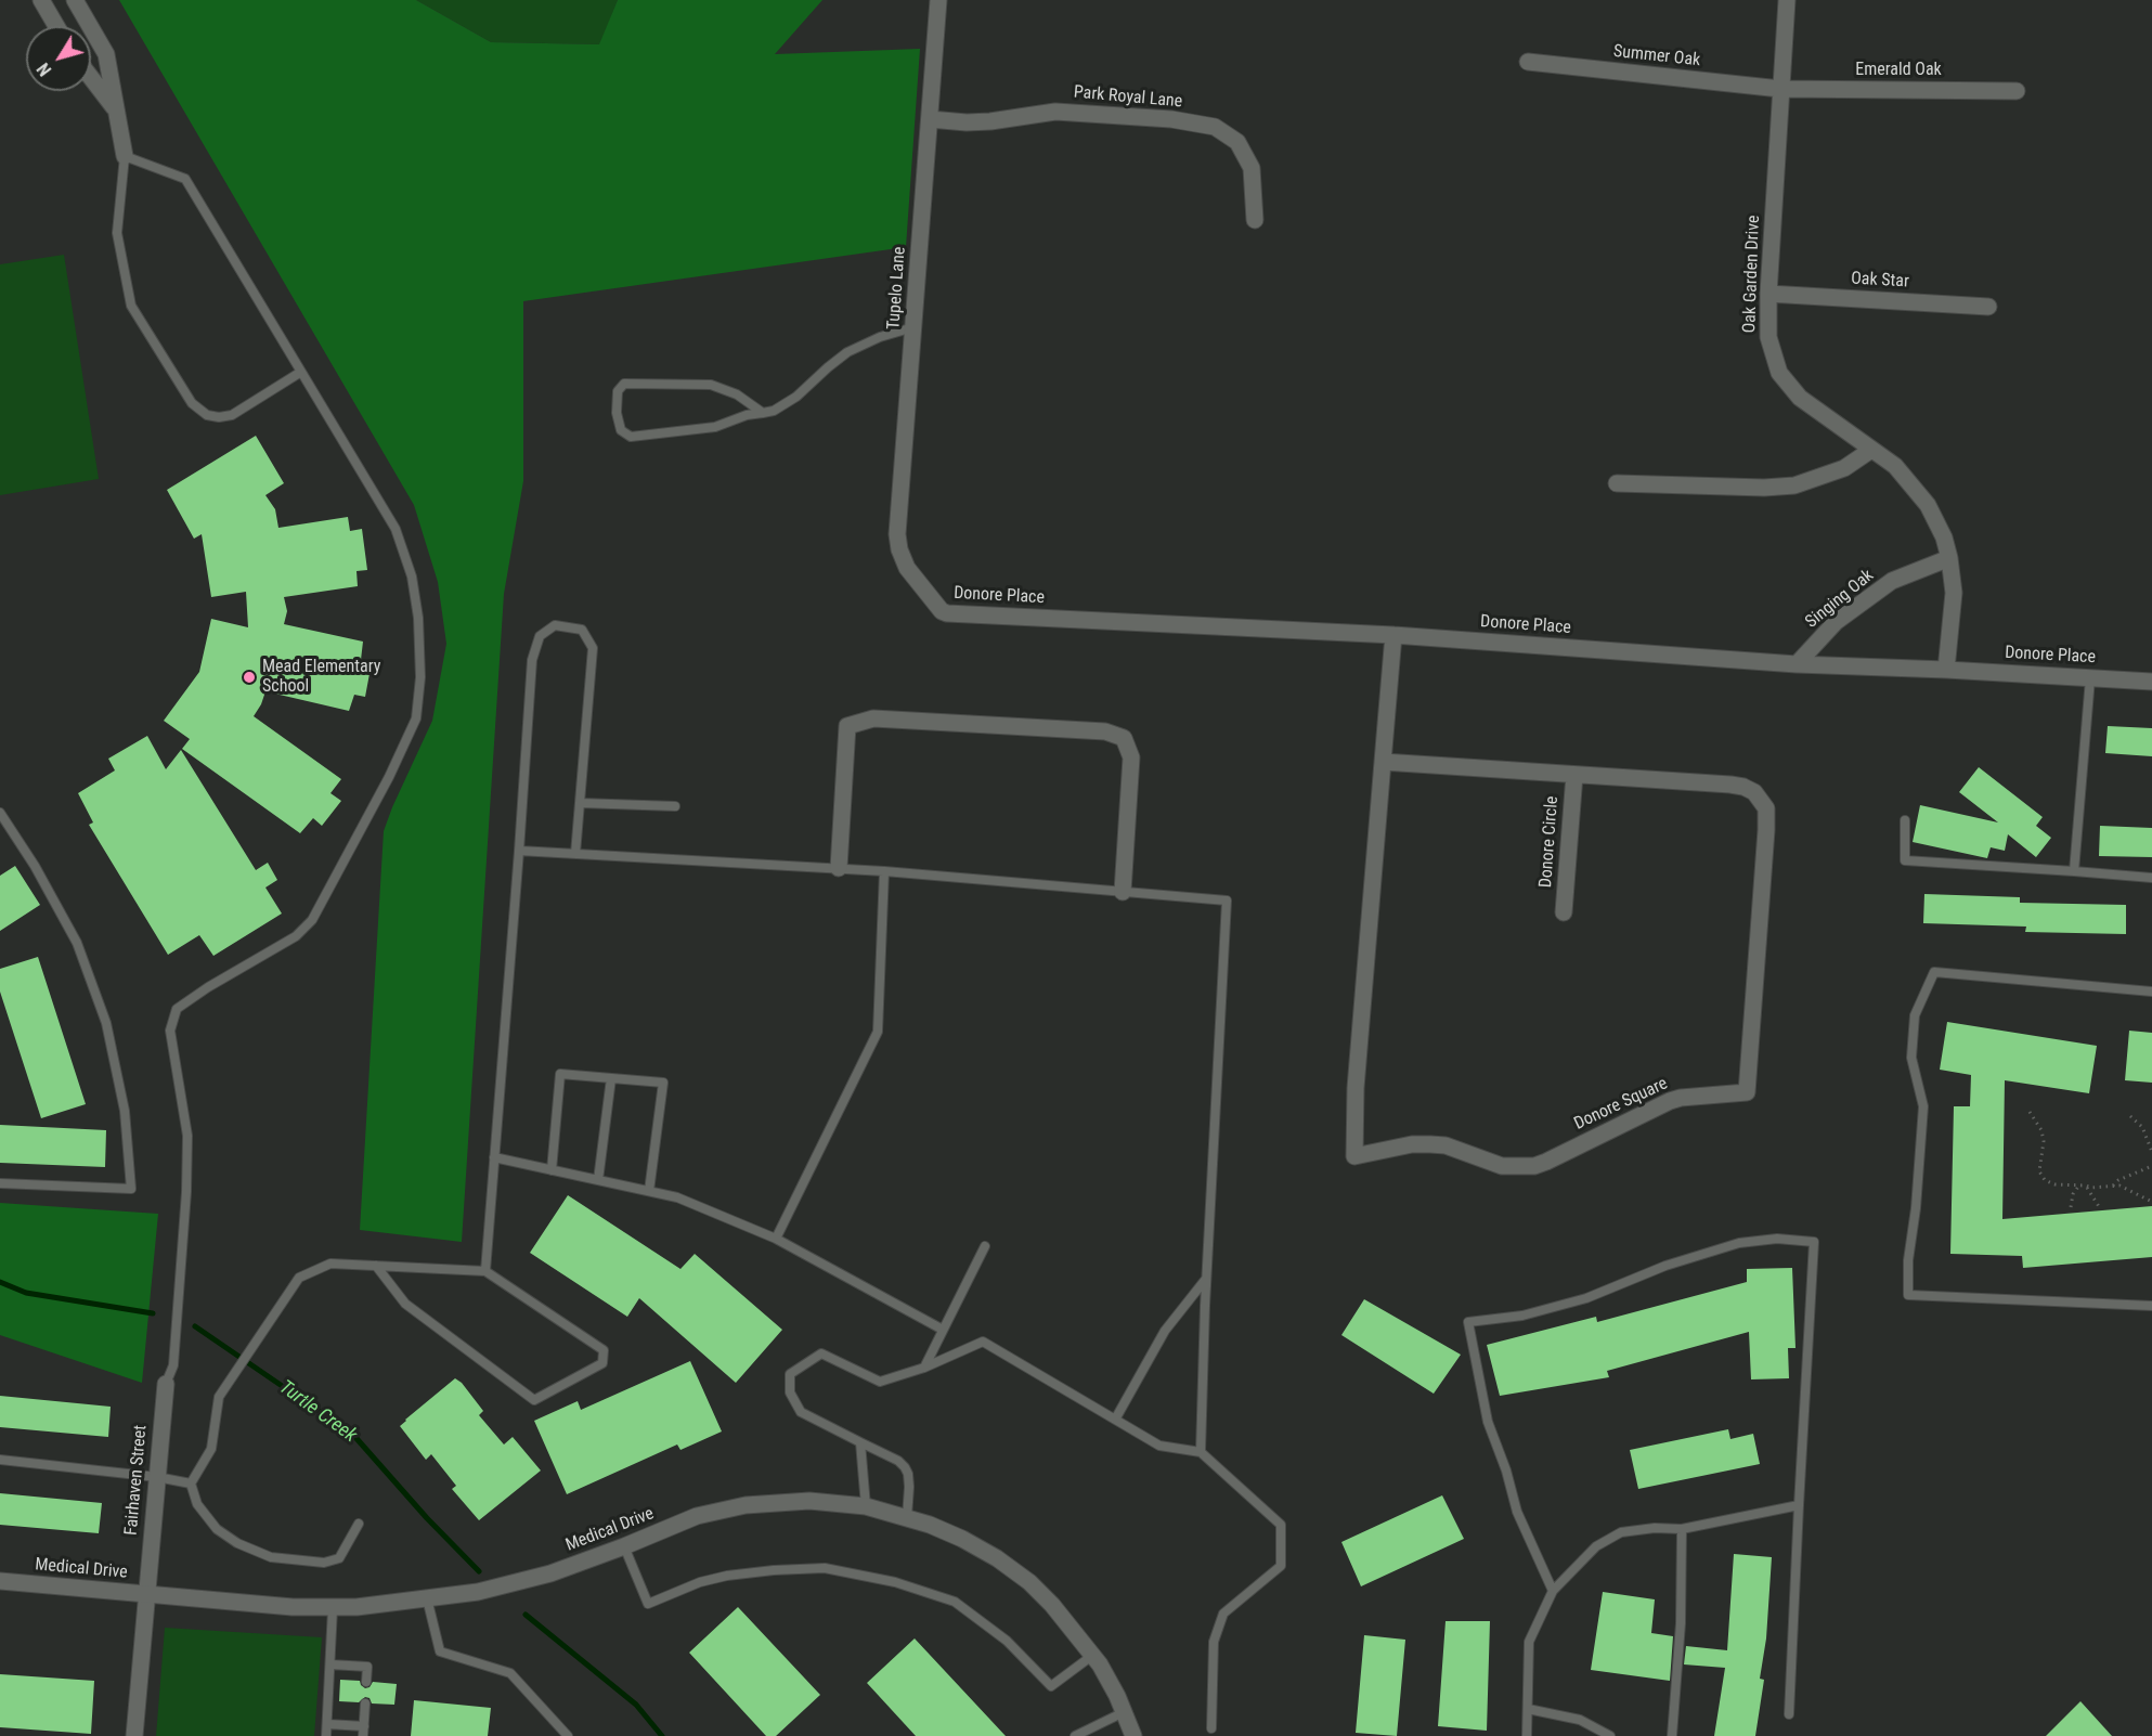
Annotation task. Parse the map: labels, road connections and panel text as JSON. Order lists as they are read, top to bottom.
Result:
{
  "streets": {
    "street": [
      "Summer Oak",
      "Emerald Oak",
      "Park Royal Lane",
      "Oak Garden Drive",
      "Oak Star",
      "Tupelo Lane",
      "Donore Place",
      "Singing Oak",
      "Donore Circle",
      "Donore Square",
      "Fairhaven Street",
      "Medical Drive"
    ]
  },
  "crossings": [
    ["Summer Oak", "Emerald Oak"],
    ["Summer Oak", "Oak Garden Drive"],
    ["Emerald Oak", "Oak Garden Drive"],
    ["Park Royal Lane", "Tupelo Lane"],
    ["Oak Garden Drive", "Oak Star"],
    ["Oak Garden Drive", "Donore Place"],
    ["Oak Garden Drive", "Singing Oak"],
    ["Tupelo Lane", "Donore Place"],
    ["Donore Place", "Singing Oak"],
    ["Donore Place", "Donore Square"],
    ["Donore Circle", "Donore Square"],
    ["Fairhaven Street", "Medical Drive"]
  ],
  "water": ["Turtle Creek"],
  "places": ["Mead Elementary School"],
  "north": "bottom left"
}
